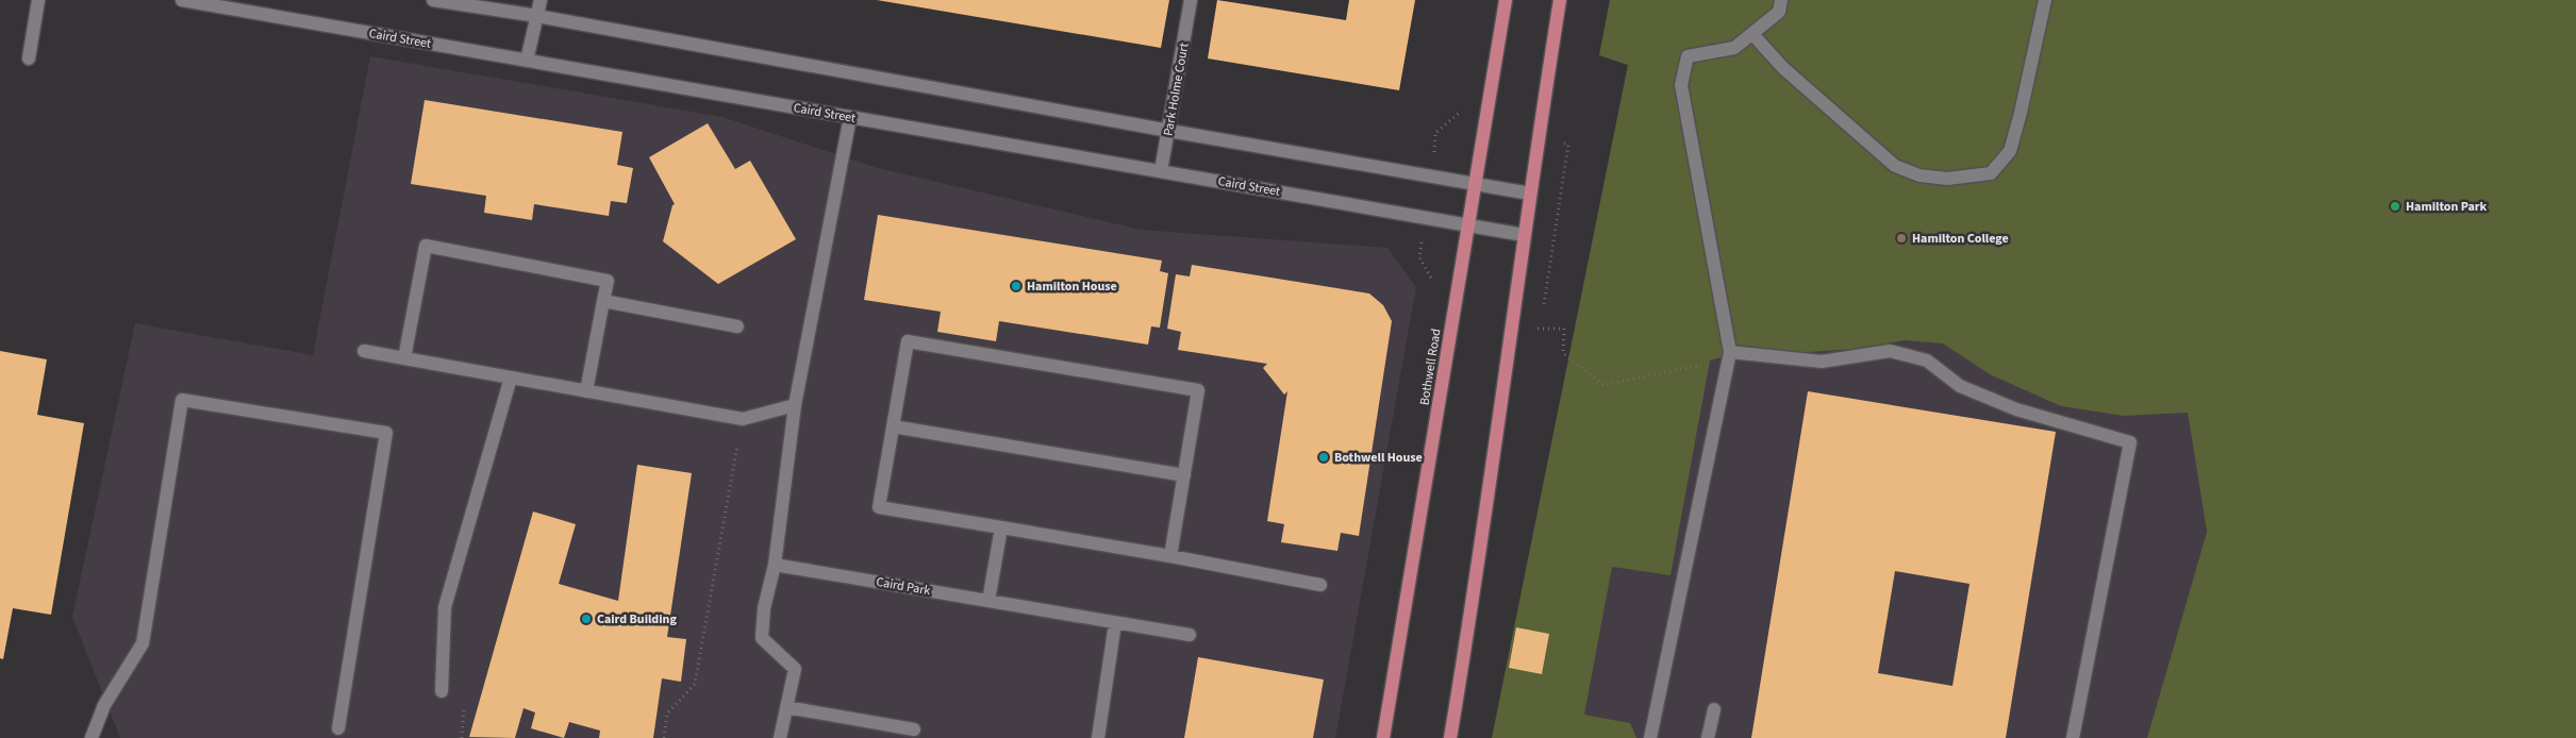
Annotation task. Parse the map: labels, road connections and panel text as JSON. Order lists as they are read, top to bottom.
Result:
{
  "streets": {
    "main road": ["Bothwell Road"],
    "street": ["Caird Street", "Park Holme Court", "Caird Park"]
  },
  "crossings": [
    ["Caird Street", "Park Holme Court"],
    ["Caird Street", "Bothwell Road"]
  ],
  "places": [
    "Hamilton Park",
    "Hamilton College",
    "Hamilton House",
    "Bothwell House",
    "Caird Building"
  ]
}
